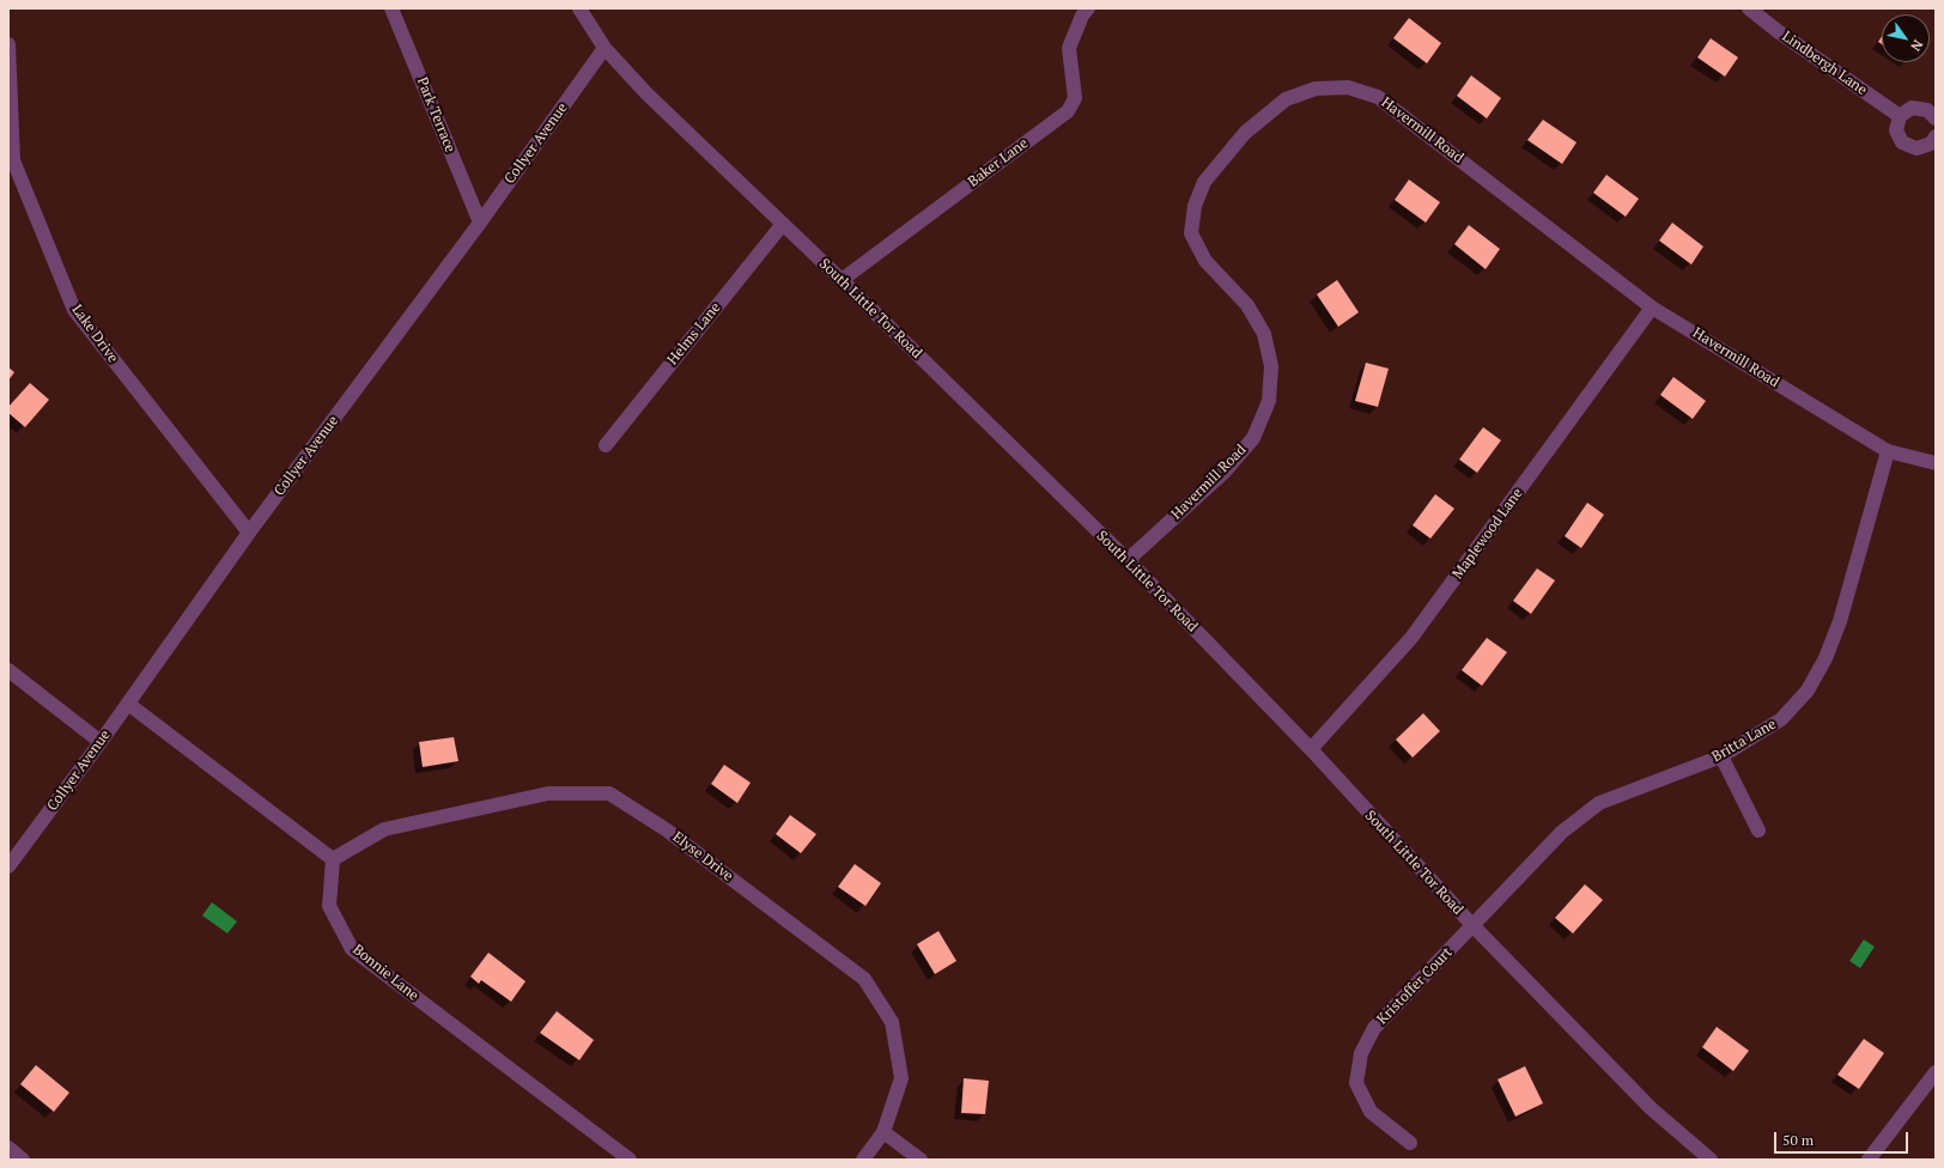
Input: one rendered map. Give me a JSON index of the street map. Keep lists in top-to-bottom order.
{
  "streets": {
    "street": [
      "Lindbergh Lane",
      "Park Terrace",
      "Havermill Road",
      "Collyer Avenue",
      "Baker Lane",
      "South Little Tor Road",
      "Lake Drive",
      "Helms Lane",
      "Maplewood Lane",
      "Britta Lane",
      "Elyse Drive",
      "Bonnie Lane",
      "Kristoffer Court"
    ]
  },
  "crossings": [
    ["Park Terrace", "Collyer Avenue"],
    ["Havermill Road", "South Little Tor Road"],
    ["Havermill Road", "Maplewood Lane"],
    ["Havermill Road", "Britta Lane"],
    ["Collyer Avenue", "South Little Tor Road"],
    ["Collyer Avenue", "Lake Drive"],
    ["Baker Lane", "South Little Tor Road"],
    ["South Little Tor Road", "Helms Lane"],
    ["South Little Tor Road", "Maplewood Lane"],
    ["South Little Tor Road", "Britta Lane"],
    ["South Little Tor Road", "Kristoffer Court"],
    ["Britta Lane", "Kristoffer Court"],
    ["Elyse Drive", "Bonnie Lane"]
  ],
  "scale_bar": "50 m",
  "north": "bottom right"
}
